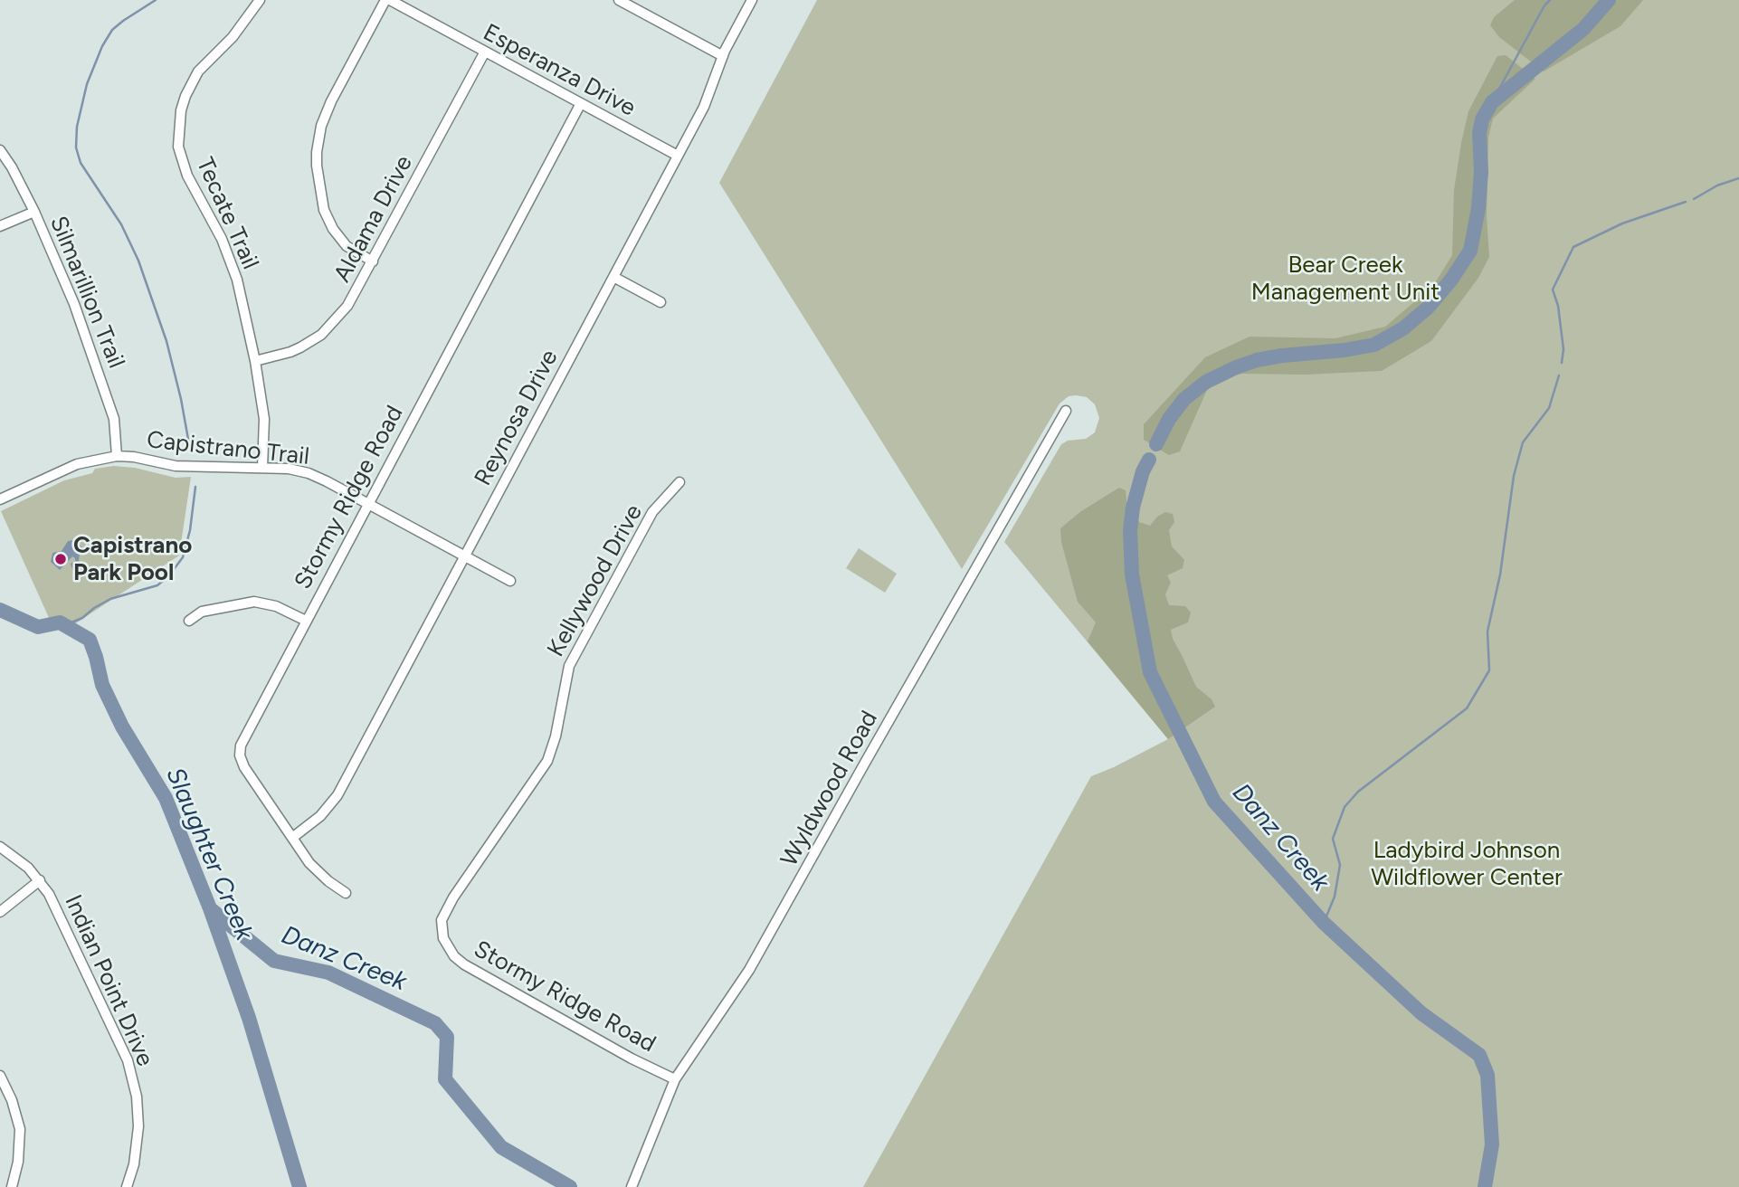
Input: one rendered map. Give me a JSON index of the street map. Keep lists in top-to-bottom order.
{
  "streets": {
    "street": [
      "Esperanza Drive",
      "Tecate Trail",
      "Aldama Drive",
      "Silmarillion Trail",
      "Reynosa Drive",
      "Capistrano Trail",
      "Stormy Ridge Road",
      "Kellywood Drive",
      "Wyldwood Road",
      "Indian Point Drive"
    ]
  },
  "crossings": [
    ["Esperanza Drive", "Aldama Drive"],
    ["Esperanza Drive", "Reynosa Drive"],
    ["Esperanza Drive", "Stormy Ridge Road"],
    ["Tecate Trail", "Aldama Drive"],
    ["Tecate Trail", "Capistrano Trail"],
    ["Silmarillion Trail", "Capistrano Trail"],
    ["Reynosa Drive", "Capistrano Trail"],
    ["Reynosa Drive", "Stormy Ridge Road"],
    ["Capistrano Trail", "Stormy Ridge Road"],
    ["Stormy Ridge Road", "Kellywood Drive"],
    ["Stormy Ridge Road", "Wyldwood Road"]
  ],
  "water": ["Danz Creek", "Slaughter Creek"],
  "parks": ["Bear Creek Management Unit", "Ladybird Johnson Wildflower Center"],
  "places": ["Capistrano Park Pool"]
}
